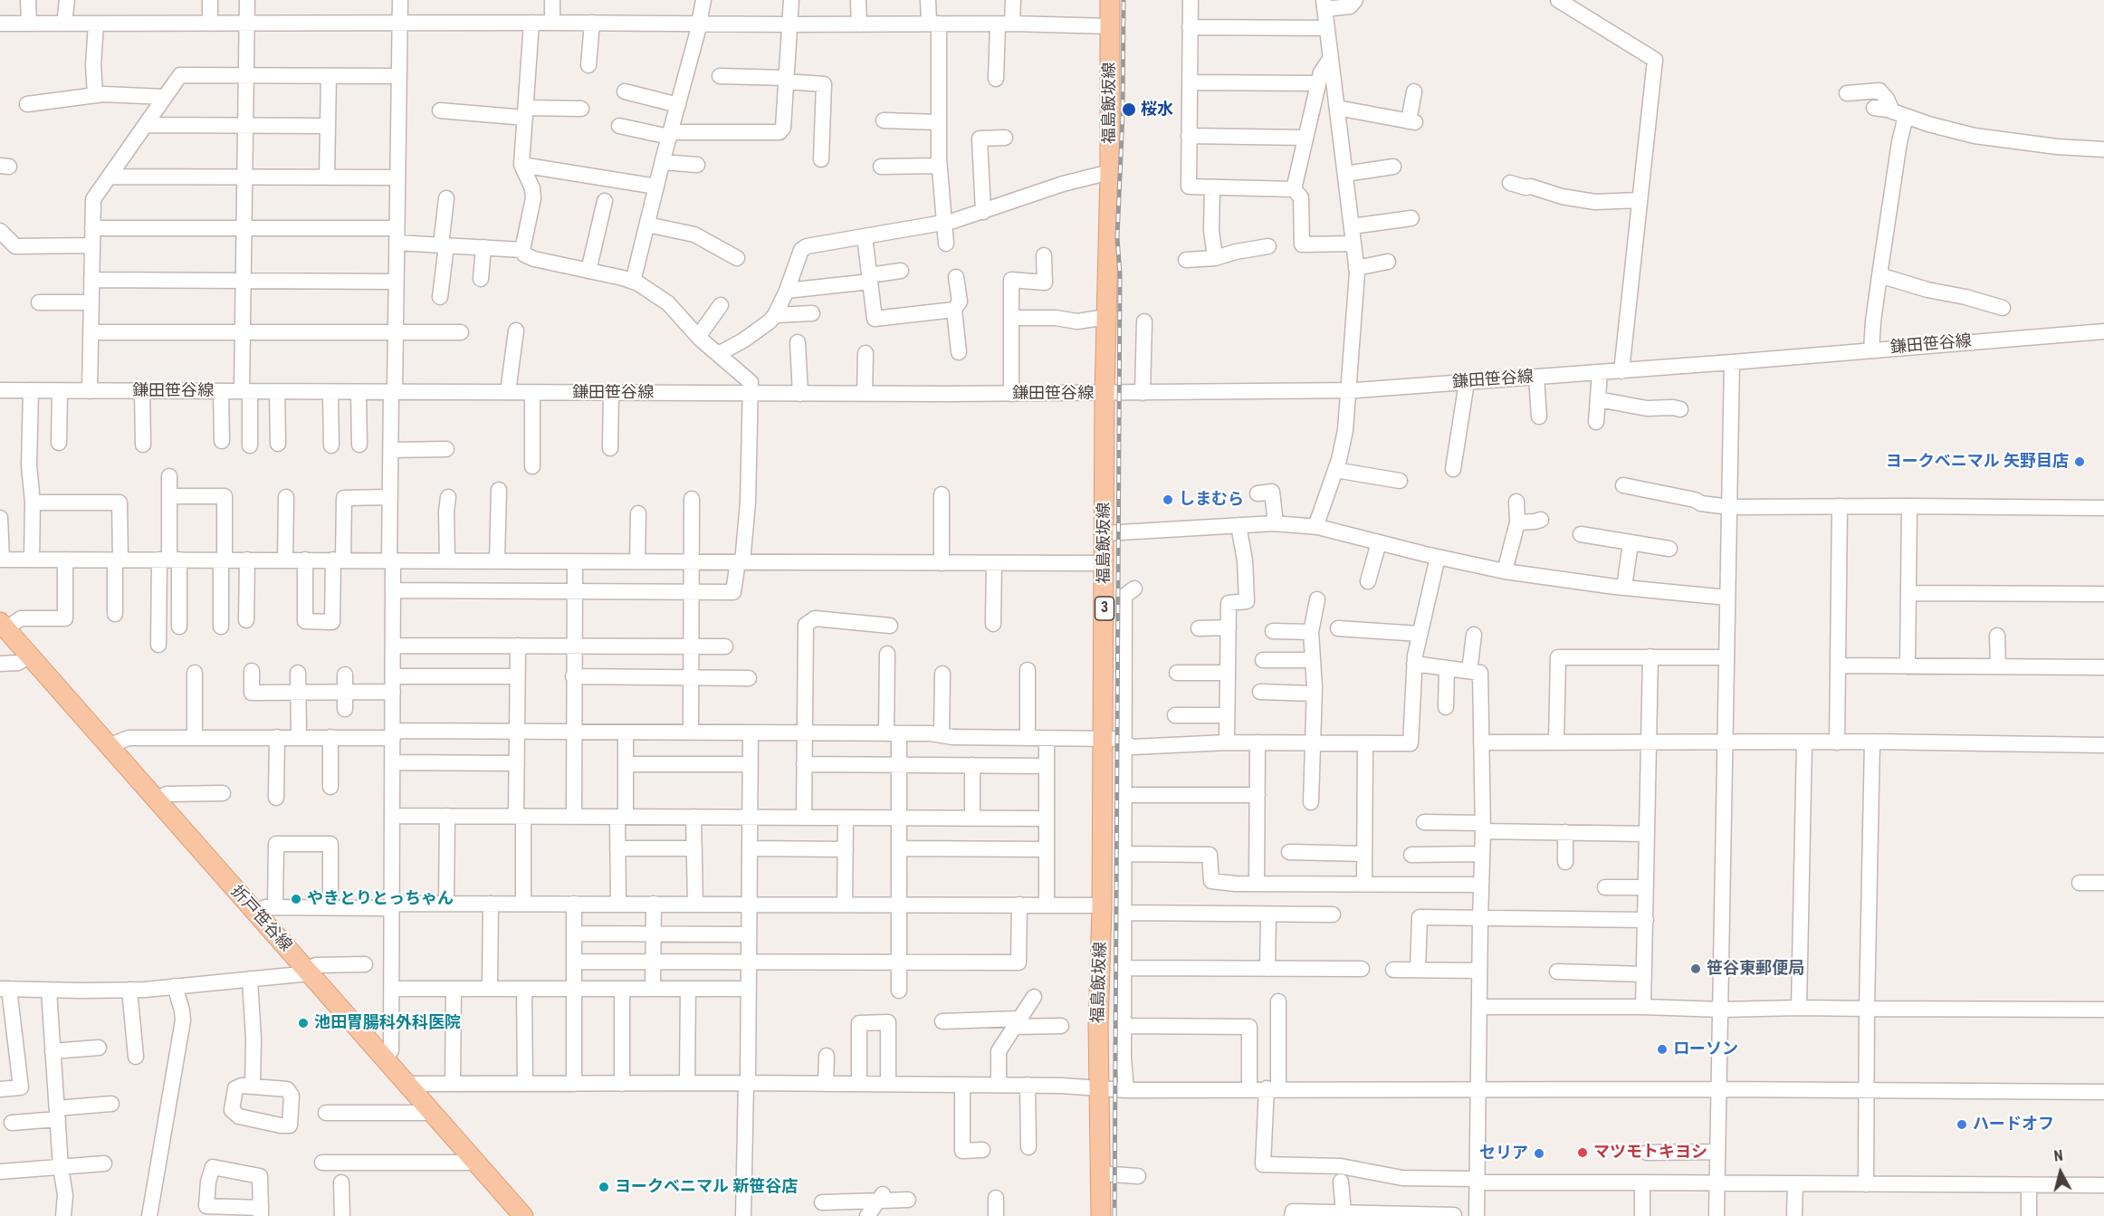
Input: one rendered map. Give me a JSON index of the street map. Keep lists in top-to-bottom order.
{
  "streets": {
    "main road": ["福島飯坂線", "3", "折戸笹谷線"],
    "street": ["鎌田笹谷線"]
  },
  "crossings": [
    ["福島飯坂線", "鎌田笹谷線"]
  ],
  "places": [
    "桜水",
    "ヨークベニマル 矢野目店",
    "しまむら",
    "やきとりとっちゃん",
    "笹谷東郵便局",
    "池田胃腸科外科医院",
    "ローソン",
    "ハードオフ",
    "マツモトキヨシ",
    "セリア",
    "ヨークベニマル 新笹谷店"
  ],
  "north": "top"
}
